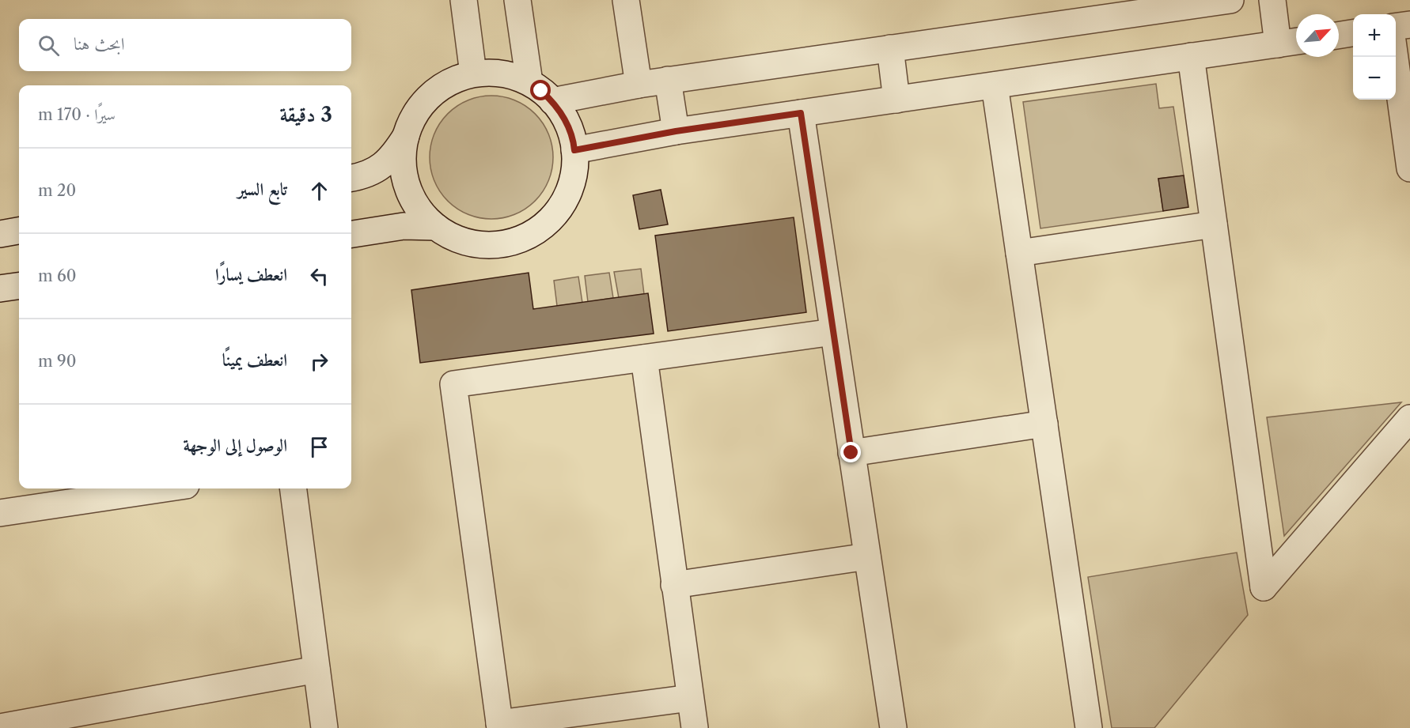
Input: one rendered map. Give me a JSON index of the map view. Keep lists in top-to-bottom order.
{
  "north": "top right",
  "page": {
    "map_buttons": ["+", "−"],
    "search": "ابحث هنا",
    "heading": ["3 دقيقة", "سيرًا · 170 m"],
    "list": [
      ["تابع السير", "20 m"],
      ["انعطف يسارًا", "60 m"],
      ["انعطف يمينًا", "90 m"],
      "الوصول إلى الوجهة"
    ]
  }
}
